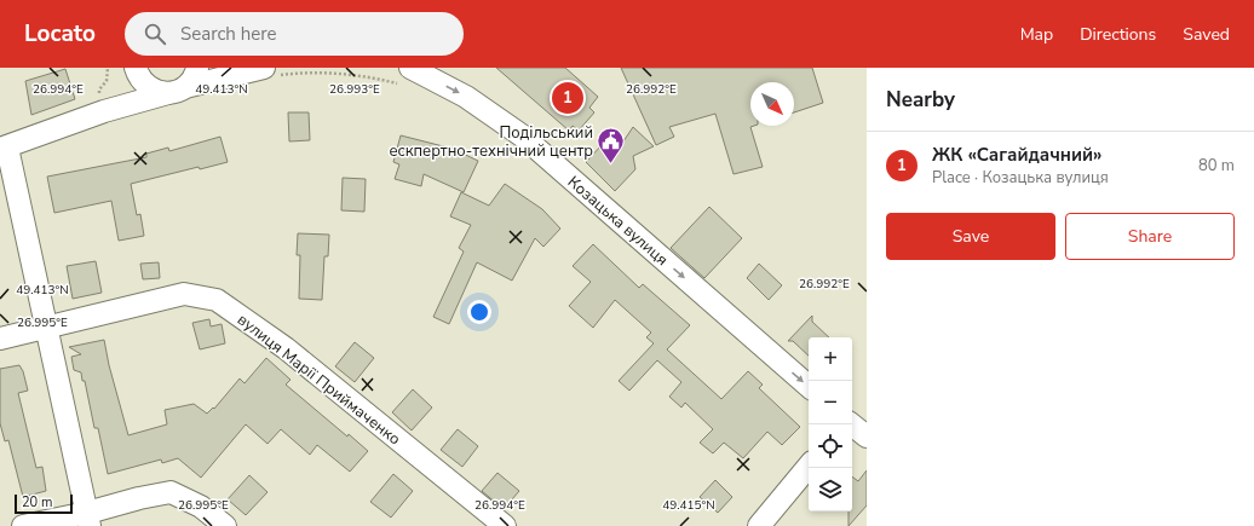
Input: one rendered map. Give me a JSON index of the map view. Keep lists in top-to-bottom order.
{
  "streets": {
    "street": ["Козацька вулиця", "вулиця Марії Приймаченко"]
  },
  "one_way": ["Козацька вулиця"],
  "places": {
    "public building": ["Подільський ескпертно-технічний центр"]
  },
  "scale_bar": "20 m",
  "north": "bottom right",
  "page": {
    "header": "Locato",
    "search": "Search here",
    "nav": ["Map", "Directions", "Saved"],
    "heading": "Nearby",
    "pins": "1",
    "list": [
      {
        "mark": "1",
        "name": "ЖК «Сагайдачний»",
        "note": "Place · Козацька вулиця",
        "value": "80 m"
      }
    ],
    "buttons": ["Save", "Share"],
    "map_buttons": ["+", "−"],
    "scale": "20 m"
  },
  "coordinates": [
    "26.994°E",
    "49.413°N",
    "26.993°E",
    "26.992°E",
    "26.995°E",
    "49.415°N"
  ]
}
